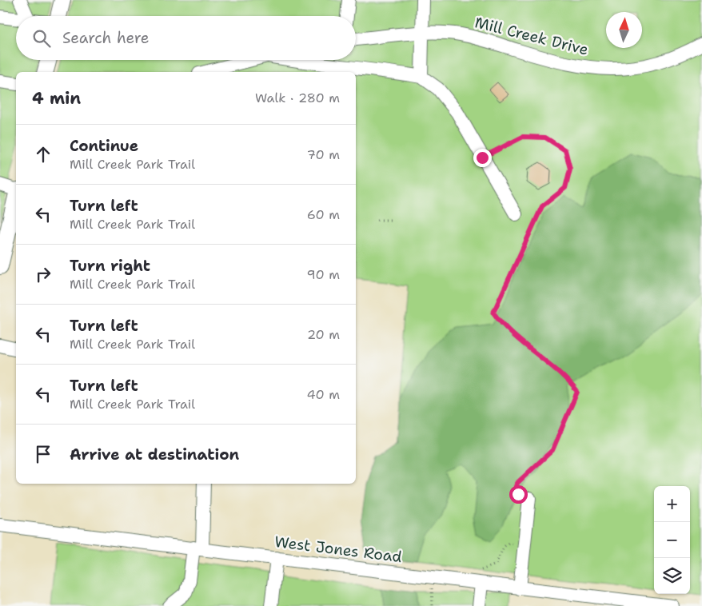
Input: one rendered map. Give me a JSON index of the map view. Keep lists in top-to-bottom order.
{
  "streets": {
    "street": ["Mill Creek Drive", "West Jones Road"]
  },
  "north": "top",
  "page": {
    "search": "Search here",
    "heading": ["4 min", "Walk · 280 m"],
    "list": [
      ["Continue", "Mill Creek Park Trail", "70 m"],
      ["Turn left", "Mill Creek Park Trail", "60 m"],
      ["Turn right", "Mill Creek Park Trail", "90 m"],
      ["Turn left", "Mill Creek Park Trail", "20 m"],
      ["Turn left", "Mill Creek Park Trail", "40 m"],
      "Arrive at destination"
    ],
    "map_buttons": ["+", "−"]
  }
}
